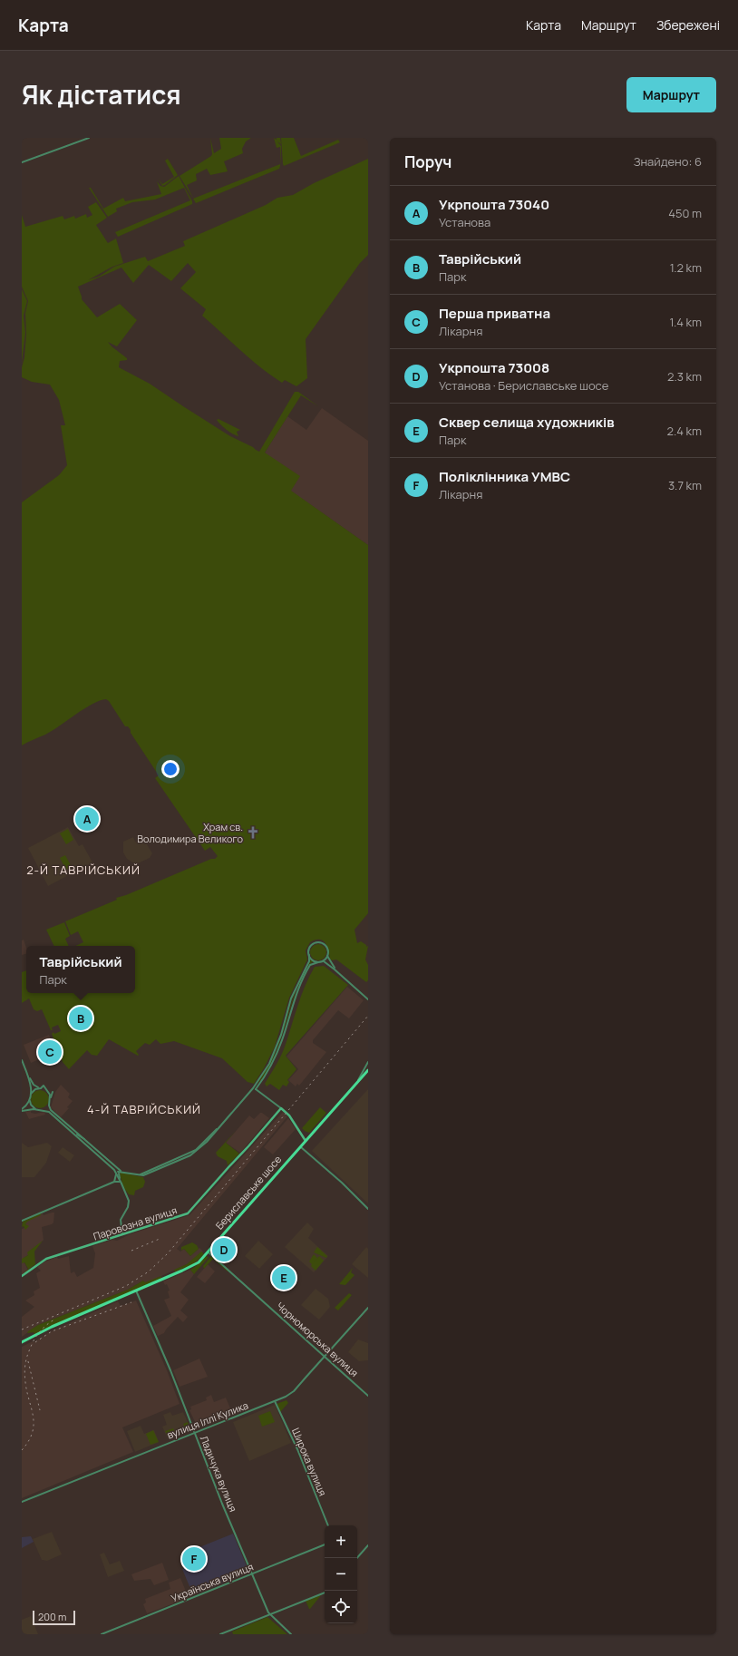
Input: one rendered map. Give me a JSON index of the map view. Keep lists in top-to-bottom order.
{
  "streets": {
    "main road": ["Бериславське шосе", "Паровозна вулиця"],
    "street": [
      "Чорноморська вулиця",
      "вулиця Іллі Кулика",
      "Широка вулиця",
      "Ладичука вулиця",
      "Українська вулиця"
    ]
  },
  "crossings": [
    ["Бериславське шосе", "Чорноморська вулиця"],
    ["Бериславське шосе", "Ладичука вулиця"],
    ["Чорноморська вулиця", "вулиця Іллі Кулика"],
    ["вулиця Іллі Кулика", "Широка вулиця"],
    ["вулиця Іллі Кулика", "Ладичука вулиця"],
    ["Ладичука вулиця", "Українська вулиця"]
  ],
  "districts": ["2-Й ТАВРІЙСЬКИЙ", "4-Й ТАВРІЙСЬКИЙ"],
  "places": {
    "church": ["Храм св. Володимира Великого"]
  },
  "scale_bar": "200 m",
  "page": {
    "header": "Карта",
    "nav": ["Карта", "Маршрут", "Збережені"],
    "title": "Як дістатися",
    "buttons": "Маршрут",
    "heading": ["Поруч", "Знайдено: 6"],
    "list": [
      {
        "mark": "A",
        "name": "Укрпошта 73040",
        "note": "Установа",
        "value": "450 m"
      },
      {
        "mark": "B",
        "name": "Таврійський",
        "note": "Парк",
        "value": "1.2 km"
      },
      {
        "mark": "C",
        "name": "Перша приватна",
        "note": "Лікарня",
        "value": "1.4 km"
      },
      {
        "mark": "D",
        "name": "Укрпошта 73008",
        "note": "Установа · Бериславське шосе",
        "value": "2.3 km"
      },
      {
        "mark": "E",
        "name": "Сквер селища художників",
        "note": "Парк",
        "value": "2.4 km"
      },
      {
        "mark": "F",
        "name": "Поліклінника УМВС",
        "note": "Лікарня",
        "value": "3.7 km"
      }
    ],
    "pins": [
      "A",
      "B",
      "C",
      "D",
      "E",
      "F"
    ],
    "popup": ["Таврійський", "Парк"],
    "map_buttons": ["+", "−"],
    "scale": "200 m"
  }
}
